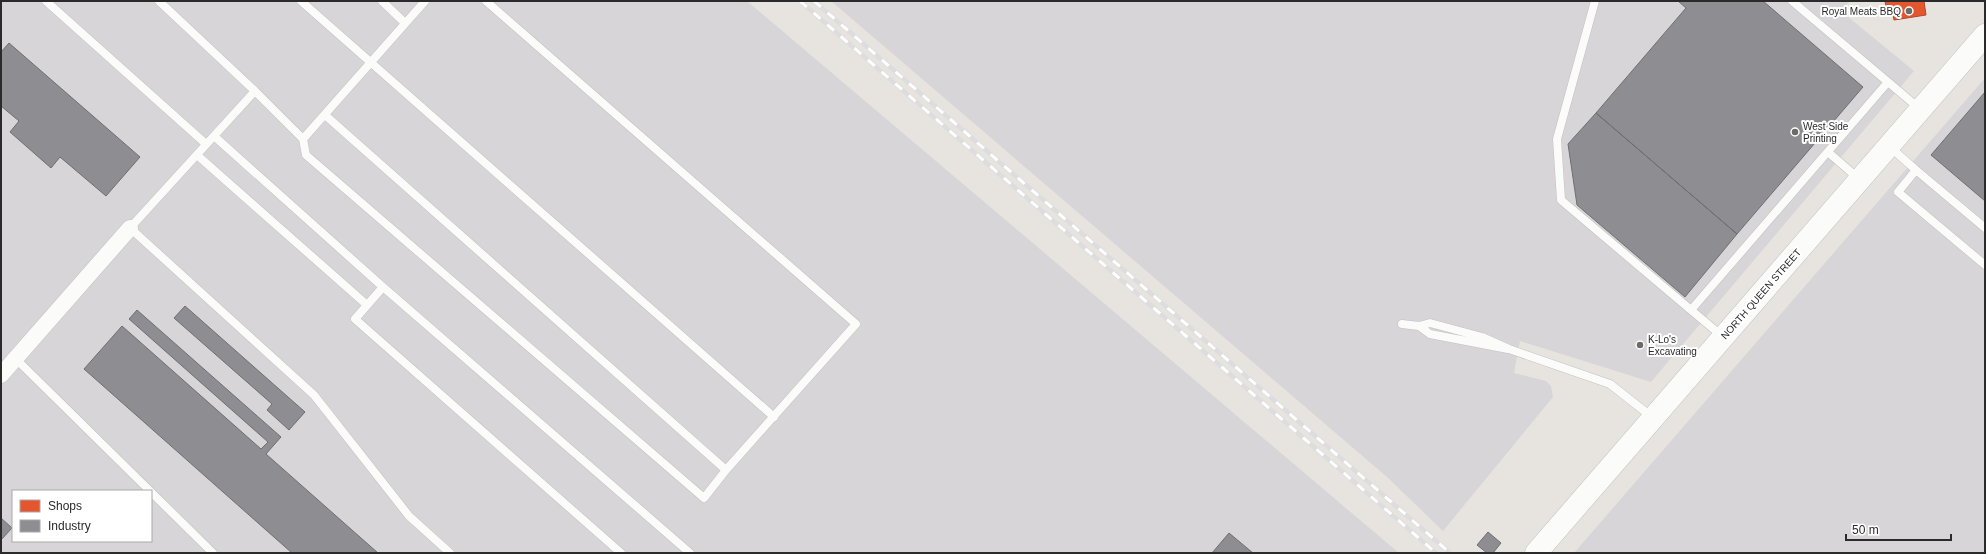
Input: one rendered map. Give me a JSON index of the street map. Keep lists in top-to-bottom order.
{
  "streets": {
    "main road": ["NORTH QUEEN STREET"]
  },
  "places": ["Royal Meats BBQ", "West Side Printing", "K-Lo's Excavating"],
  "legend": ["Shops", "Industry"],
  "scale_bar": "50 m"
}
